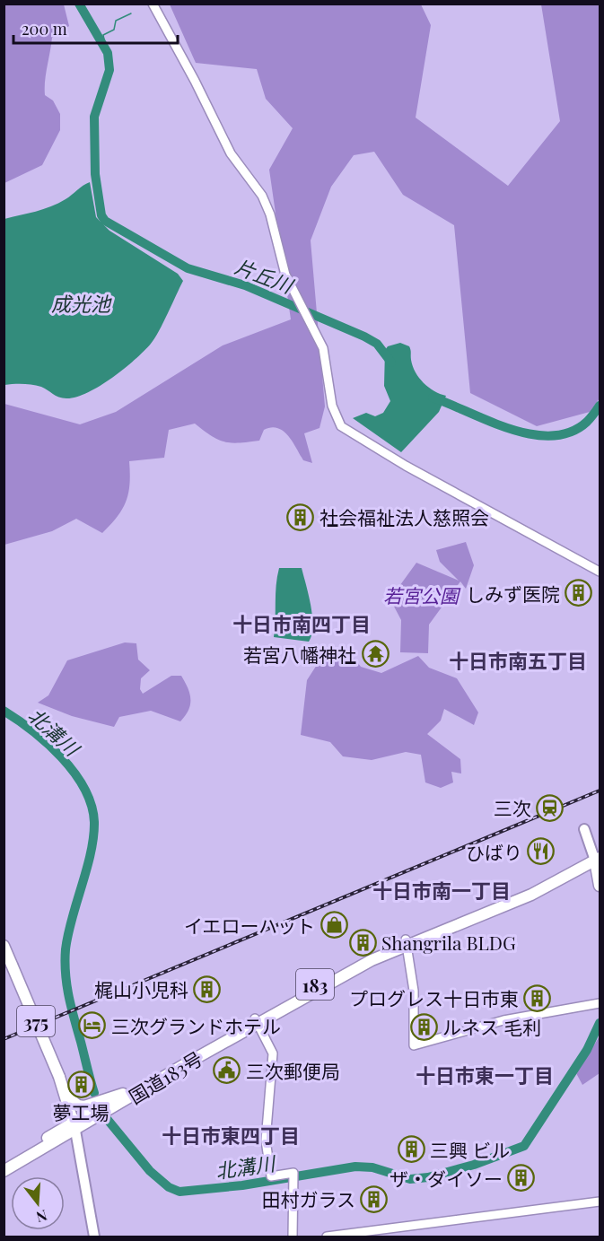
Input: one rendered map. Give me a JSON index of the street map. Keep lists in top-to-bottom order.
{
  "streets": {
    "highway": ["183", "375", "国道183号"]
  },
  "crossings": [
    ["375", "国道183号"]
  ],
  "districts": [
    "十日市南四丁目",
    "十日市南五丁目",
    "十日市南一丁目",
    "十日市東一丁目",
    "十日市東四丁目"
  ],
  "water": ["片丘川", "成光池", "北溝川"],
  "parks": ["若宮公園"],
  "places": {
    "building": [
      "社会福祉法人慈照会",
      "しみず医院",
      "Shangrila BLDG",
      "梶山小児科",
      "プログレス十日市東",
      "ルネス 毛利",
      "夢工場",
      "三興 ビル",
      "ザ・ダイソー",
      "田村ガラス"
    ],
    "temple": ["若宮八幡神社"],
    "station": ["三次"],
    "restaurant": ["ひばり"],
    "shop": ["イエローハット"],
    "hotel": ["三次グランドホテル"],
    "public building": ["三次郵便局"]
  },
  "scale_bar": "200 m",
  "north": "bottom"
}
